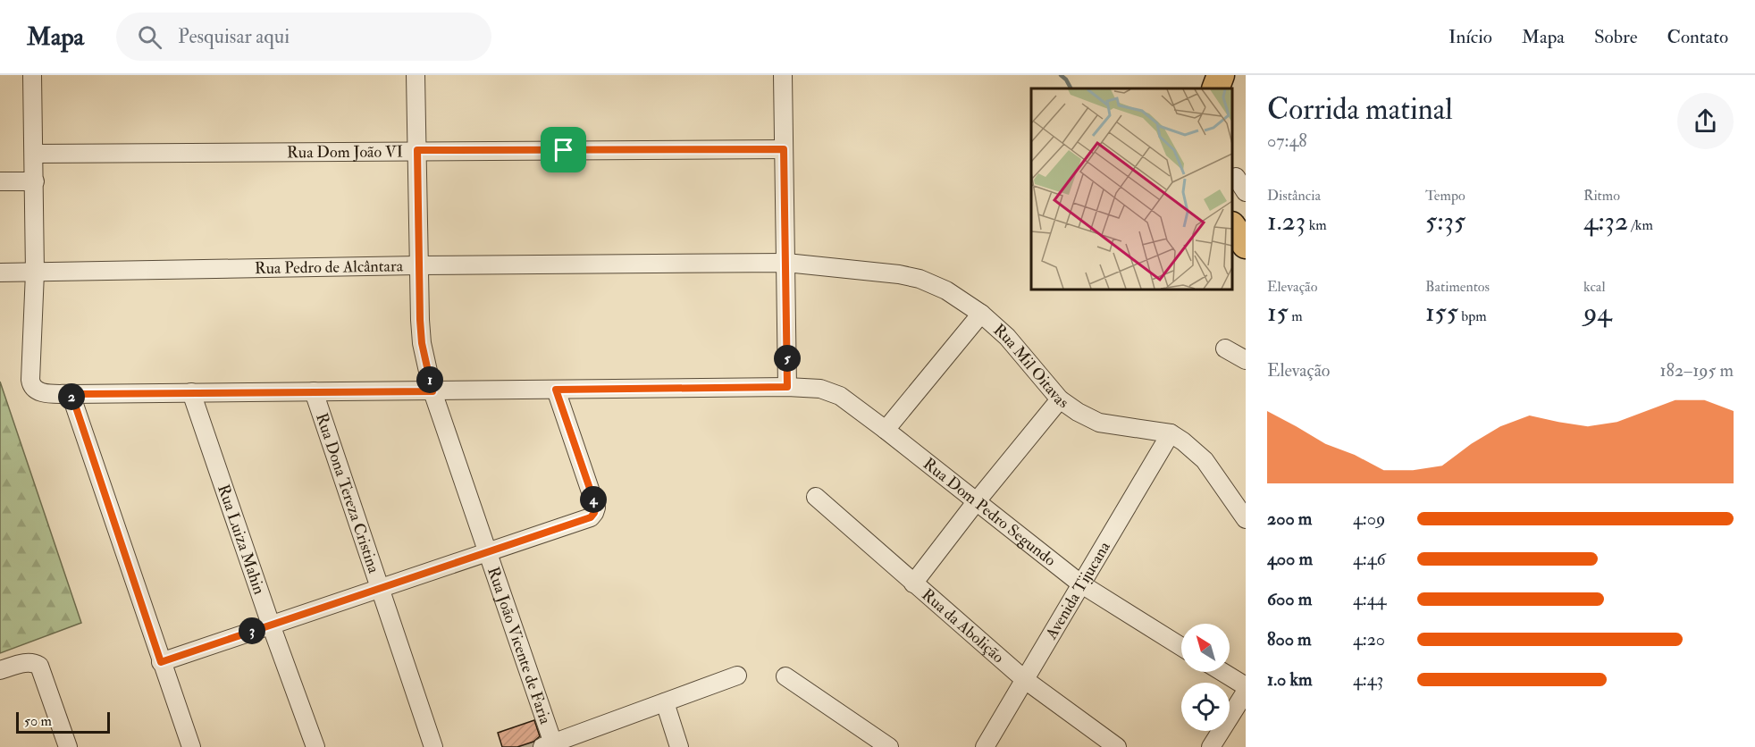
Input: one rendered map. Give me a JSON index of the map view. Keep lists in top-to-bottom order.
{
  "streets": {
    "street": [
      "Rua Dom João VI",
      "Rua Pedro de Alcântara",
      "Rua Mil Oitavas",
      "Rua Dona Tereza Cristina",
      "Rua Dom Pedro Segundo",
      "Rua Luiza Mahin",
      "Avenida Tijucana",
      "Rua da Abolição",
      "Rua João Vicente de Faria"
    ]
  },
  "crossings": [
    ["Rua Dom João VI", "Rua João Vicente de Faria"],
    ["Rua Pedro de Alcântara", "Rua Mil Oitavas"],
    ["Rua Pedro de Alcântara", "Rua Dom Pedro Segundo"],
    ["Rua Pedro de Alcântara", "Rua João Vicente de Faria"],
    ["Rua Mil Oitavas", "Avenida Tijucana"],
    ["Rua Dona Tereza Cristina", "Rua Dom Pedro Segundo"],
    ["Rua Dom Pedro Segundo", "Rua Luiza Mahin"],
    ["Rua Dom Pedro Segundo", "Avenida Tijucana"],
    ["Rua Dom Pedro Segundo", "Rua João Vicente de Faria"],
    ["Avenida Tijucana", "Rua da Abolição"]
  ],
  "scale_bar": "50 m",
  "north": "top left",
  "page": {
    "header": "Mapa",
    "search": "Pesquisar aqui",
    "nav": [
      "Início",
      "Mapa",
      "Sobre",
      "Contato"
    ],
    "heading": ["Corrida matinal", "07:48"],
    "stats": [
      ["Distância", "1.23 km"],
      ["Tempo", "5:35"],
      ["Ritmo", "4:32 /km"],
      ["Elevação", "15 m"],
      ["Batimentos", "155 bpm"],
      ["kcal", "94"]
    ],
    "pins": [
      "5",
      "1",
      "2",
      "4",
      "3"
    ],
    "chart": ["Elevação", "182–195 m"],
    "list": [
      {
        "name": "200 m",
        "note": "4:09"
      },
      {
        "name": "400 m",
        "note": "4:46"
      },
      {
        "name": "600 m",
        "note": "4:44"
      },
      {
        "name": "800 m",
        "note": "4:20"
      },
      {
        "name": "1.0 km",
        "note": "4:43"
      }
    ],
    "scale": "50 m"
  }
}
